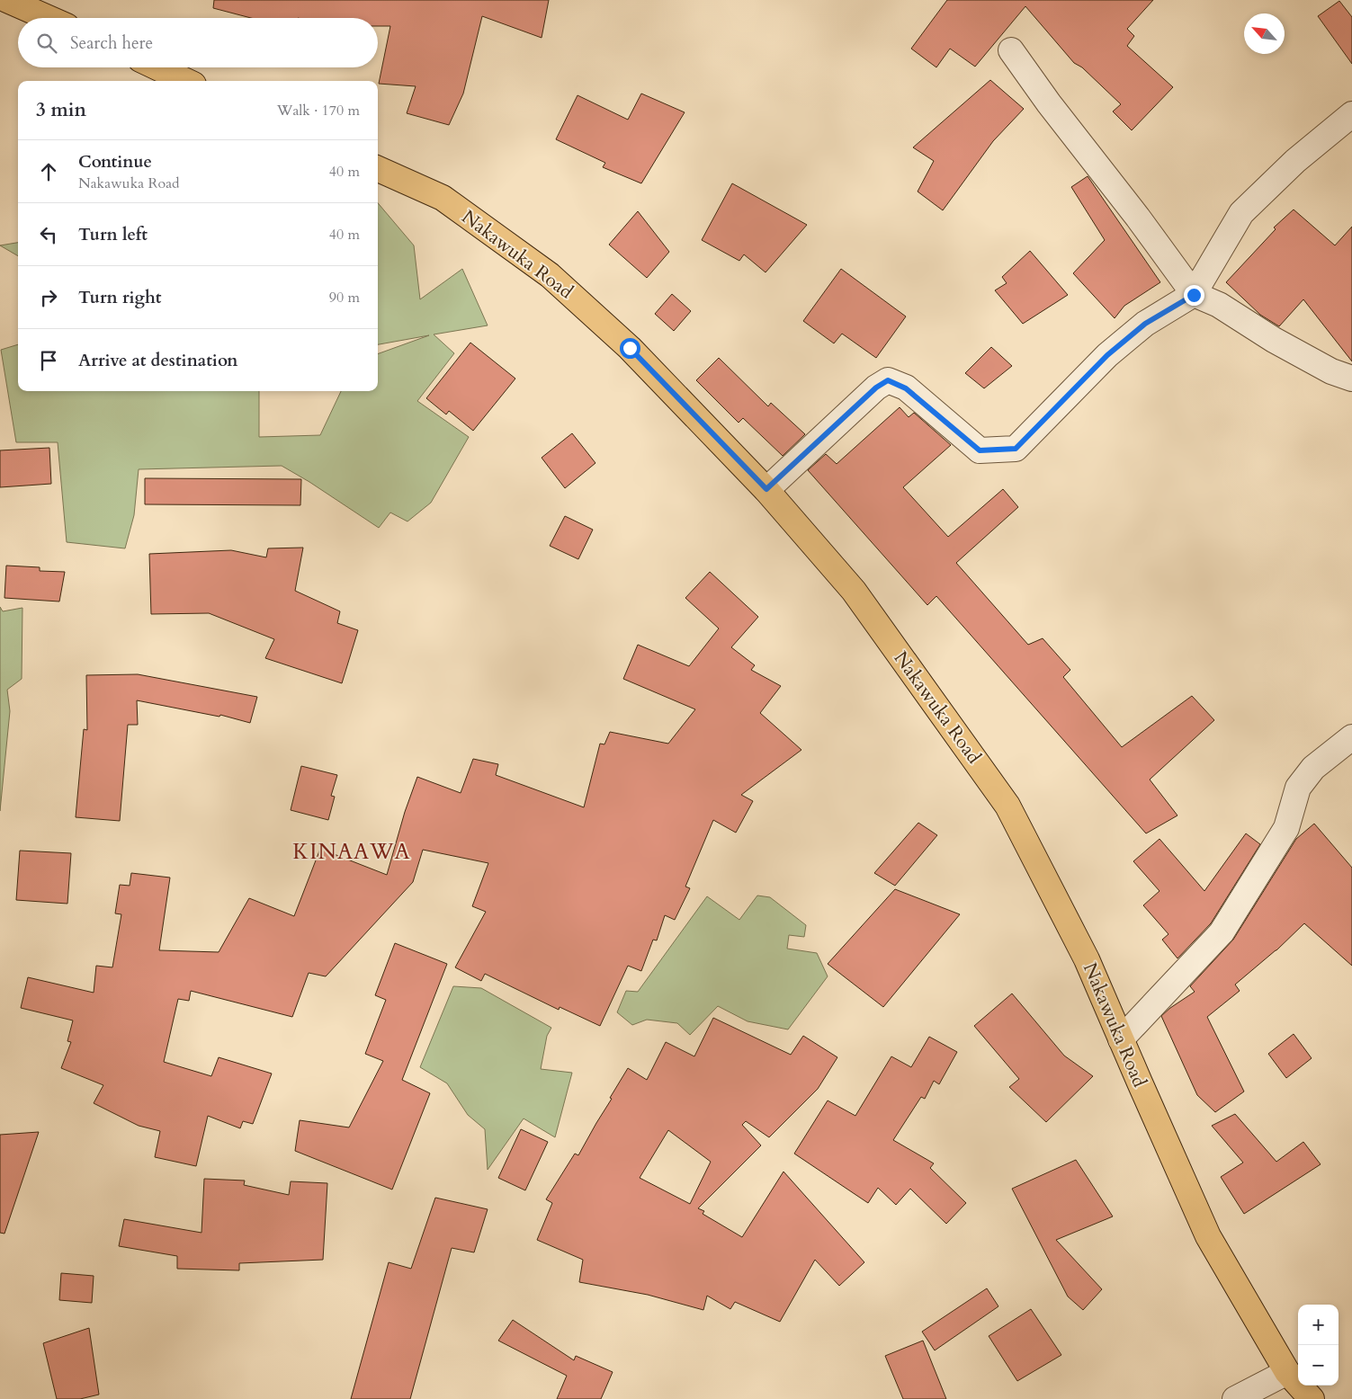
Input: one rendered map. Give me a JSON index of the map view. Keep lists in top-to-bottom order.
{
  "streets": {
    "main road": ["Nakawuka Road"]
  },
  "districts": ["KINAAWA"],
  "north": "top left",
  "page": {
    "search": "Search here",
    "heading": ["3 min", "Walk · 170 m"],
    "list": [
      ["Continue", "Nakawuka Road", "40 m"],
      ["Turn left", "40 m"],
      ["Turn right", "90 m"],
      "Arrive at destination"
    ],
    "map_buttons": ["+", "−"]
  }
}
